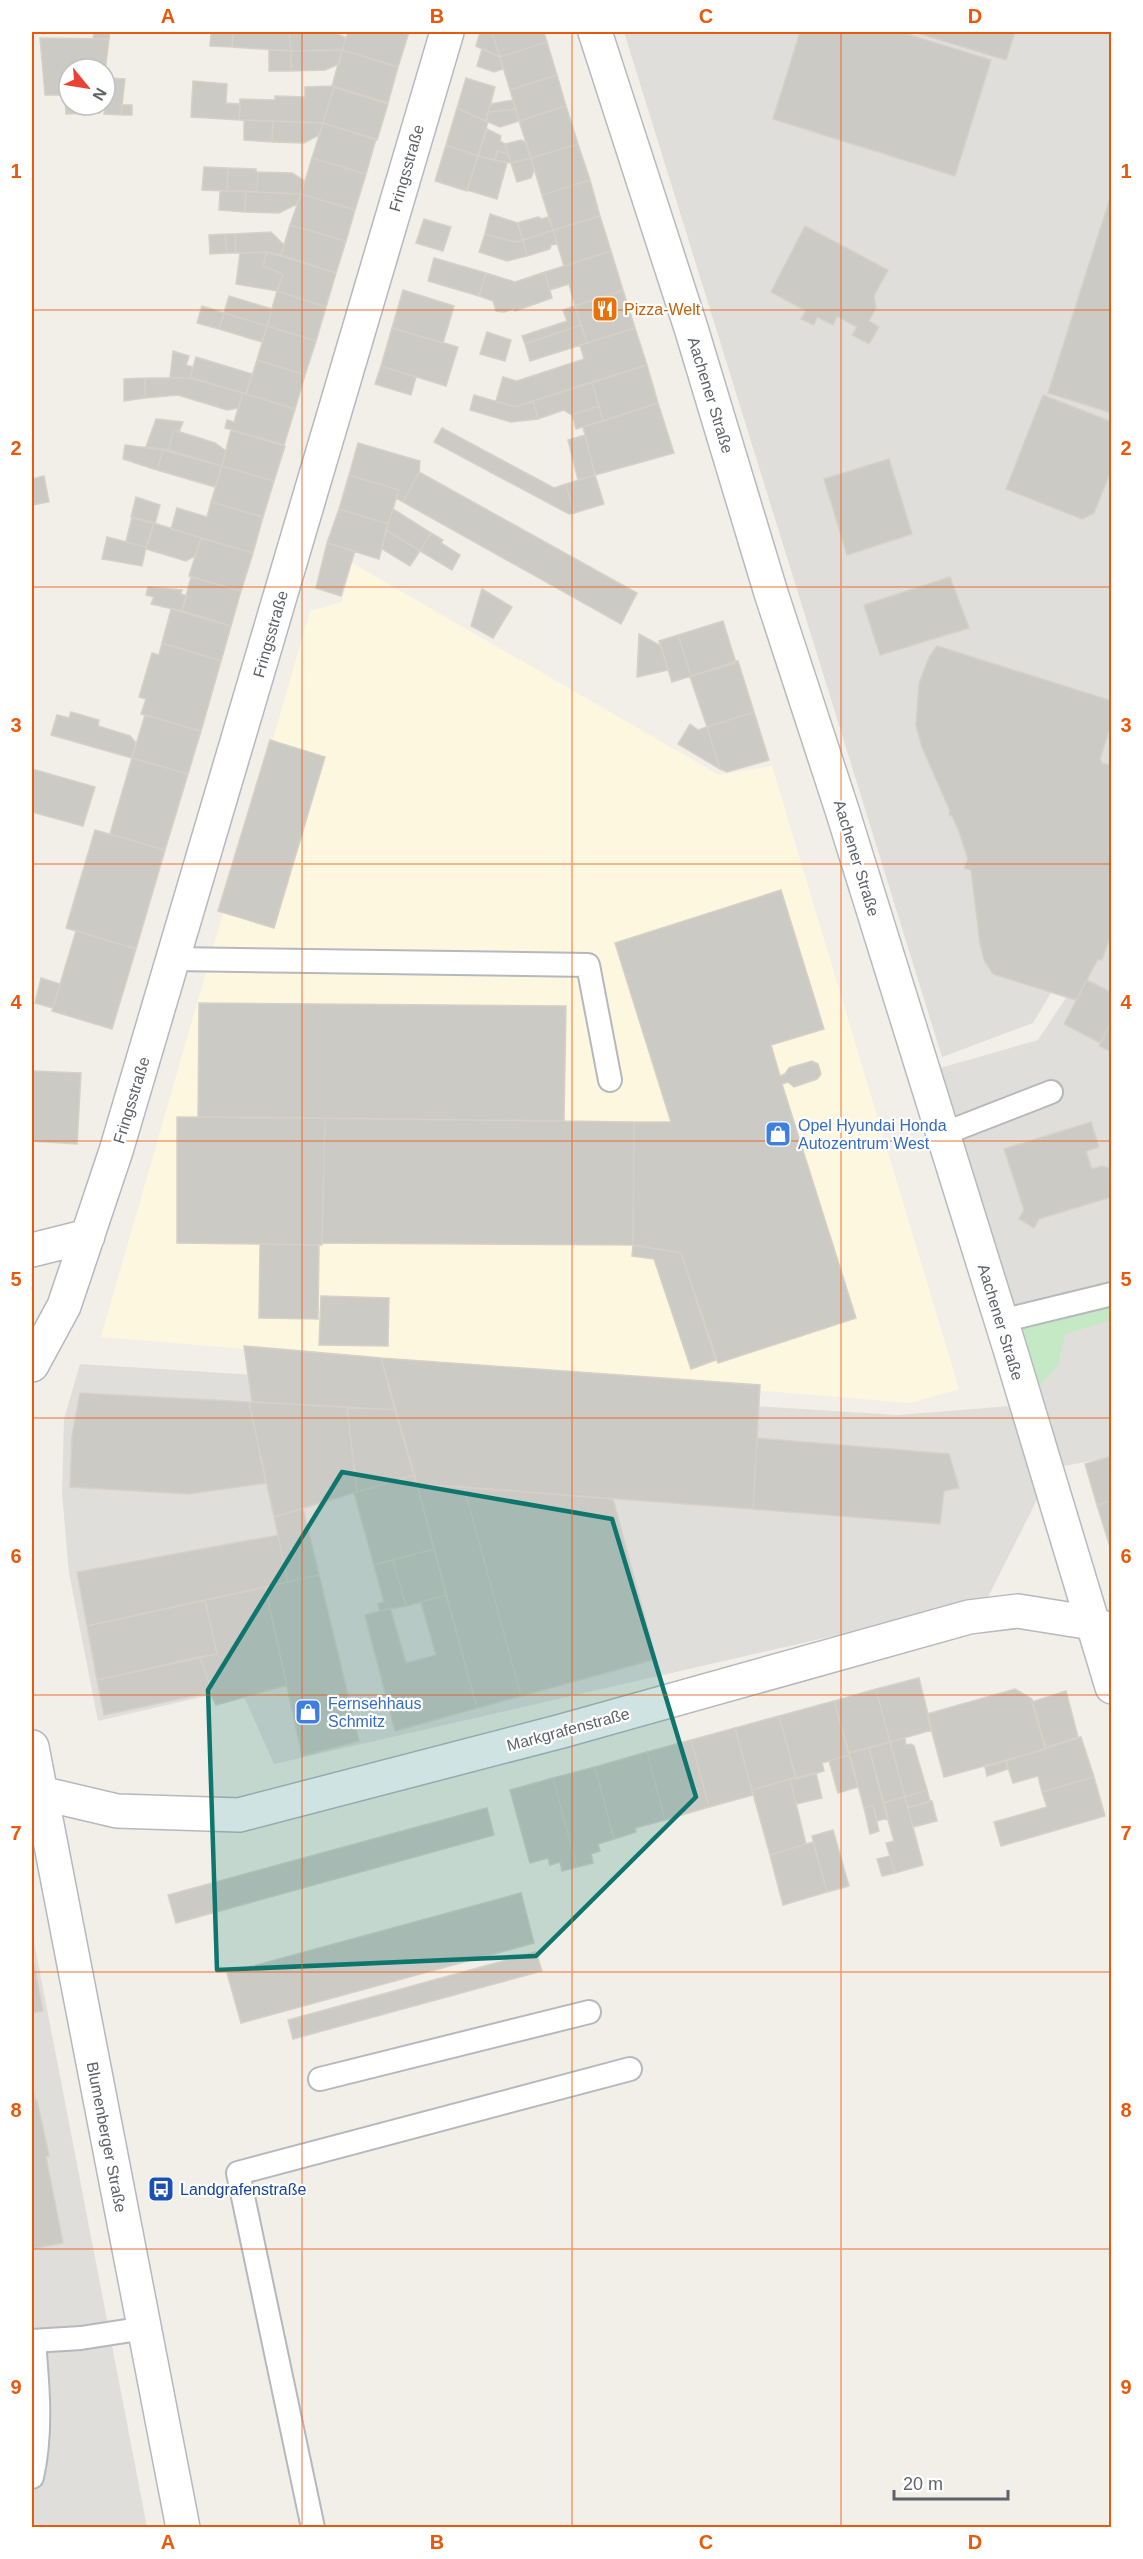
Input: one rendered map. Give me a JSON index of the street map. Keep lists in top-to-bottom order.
{
  "streets": {
    "street": [
      "Fringsstraße",
      "Aachener Straße",
      "Markgrafenstraße",
      "Blumenberger Straße"
    ]
  },
  "crossings": [
    ["Aachener Straße", "Markgrafenstraße"],
    ["Markgrafenstraße", "Blumenberger Straße"]
  ],
  "places": {
    "restaurant": ["Pizza-Welt"],
    "shop": ["Opel Hyundai Honda Autozentrum West", "Fernsehhaus Schmitz"],
    "bus stop": ["Landgrafenstraße"]
  },
  "scale_bar": "20 m",
  "north": "bottom right",
  "grid": {
    "columns": [
      "A",
      "B",
      "C",
      "D"
    ],
    "rows": [
      "1",
      "2",
      "3",
      "4",
      "5",
      "6",
      "7",
      "8",
      "9"
    ]
  }
}
